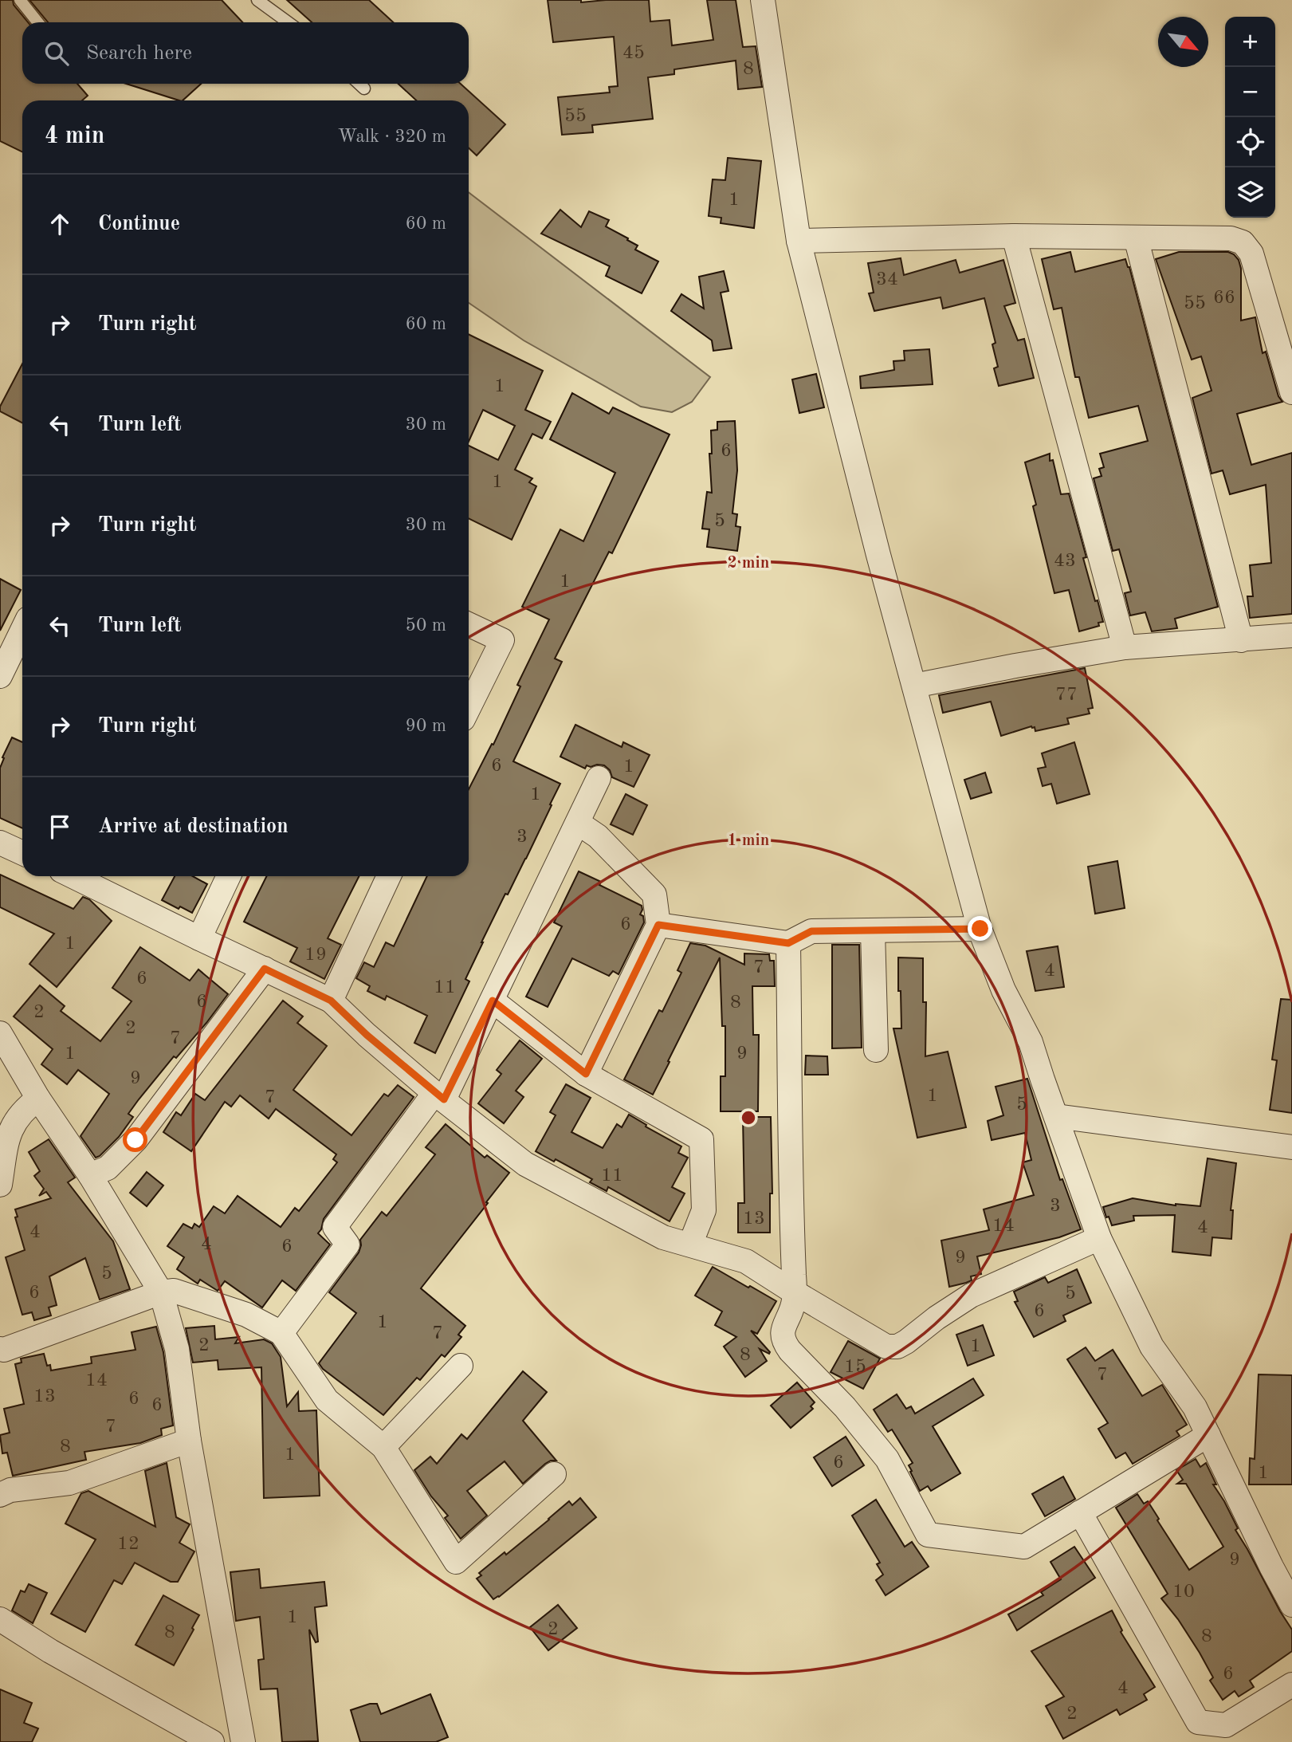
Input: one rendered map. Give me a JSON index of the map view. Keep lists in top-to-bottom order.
{
  "house_numbers": [
    "45",
    "8",
    "55",
    "1",
    "34",
    "66",
    "55",
    "1",
    "6",
    "1",
    "5",
    "43",
    "1",
    "77",
    "6",
    "1",
    "1",
    "3",
    "6",
    "1",
    "19",
    "7",
    "4",
    "6",
    "11",
    "6",
    "8",
    "2",
    "2",
    "7",
    "1",
    "9",
    "9",
    "1",
    "7",
    "5",
    "11",
    "3",
    "13",
    "14",
    "4",
    "4",
    "4",
    "6",
    "9",
    "5",
    "6",
    "5",
    "6",
    "1",
    "7",
    "2",
    "1",
    "8",
    "15",
    "7",
    "14",
    "13",
    "6",
    "6",
    "7",
    "8",
    "1",
    "6",
    "1",
    "12",
    "9",
    "10",
    "1",
    "2",
    "8",
    "8",
    "6",
    "4",
    "2"
  ],
  "north": "bottom right",
  "page": {
    "map_buttons": ["+", "−"],
    "search": "Search here",
    "heading": ["4 min", "Walk · 320 m"],
    "list": [
      ["Continue", "60 m"],
      ["Turn right", "60 m"],
      ["Turn left", "30 m"],
      ["Turn right", "30 m"],
      ["Turn left", "50 m"],
      ["Turn right", "90 m"],
      "Arrive at destination"
    ]
  },
  "rings": ["2 min", "1 min"]
}
